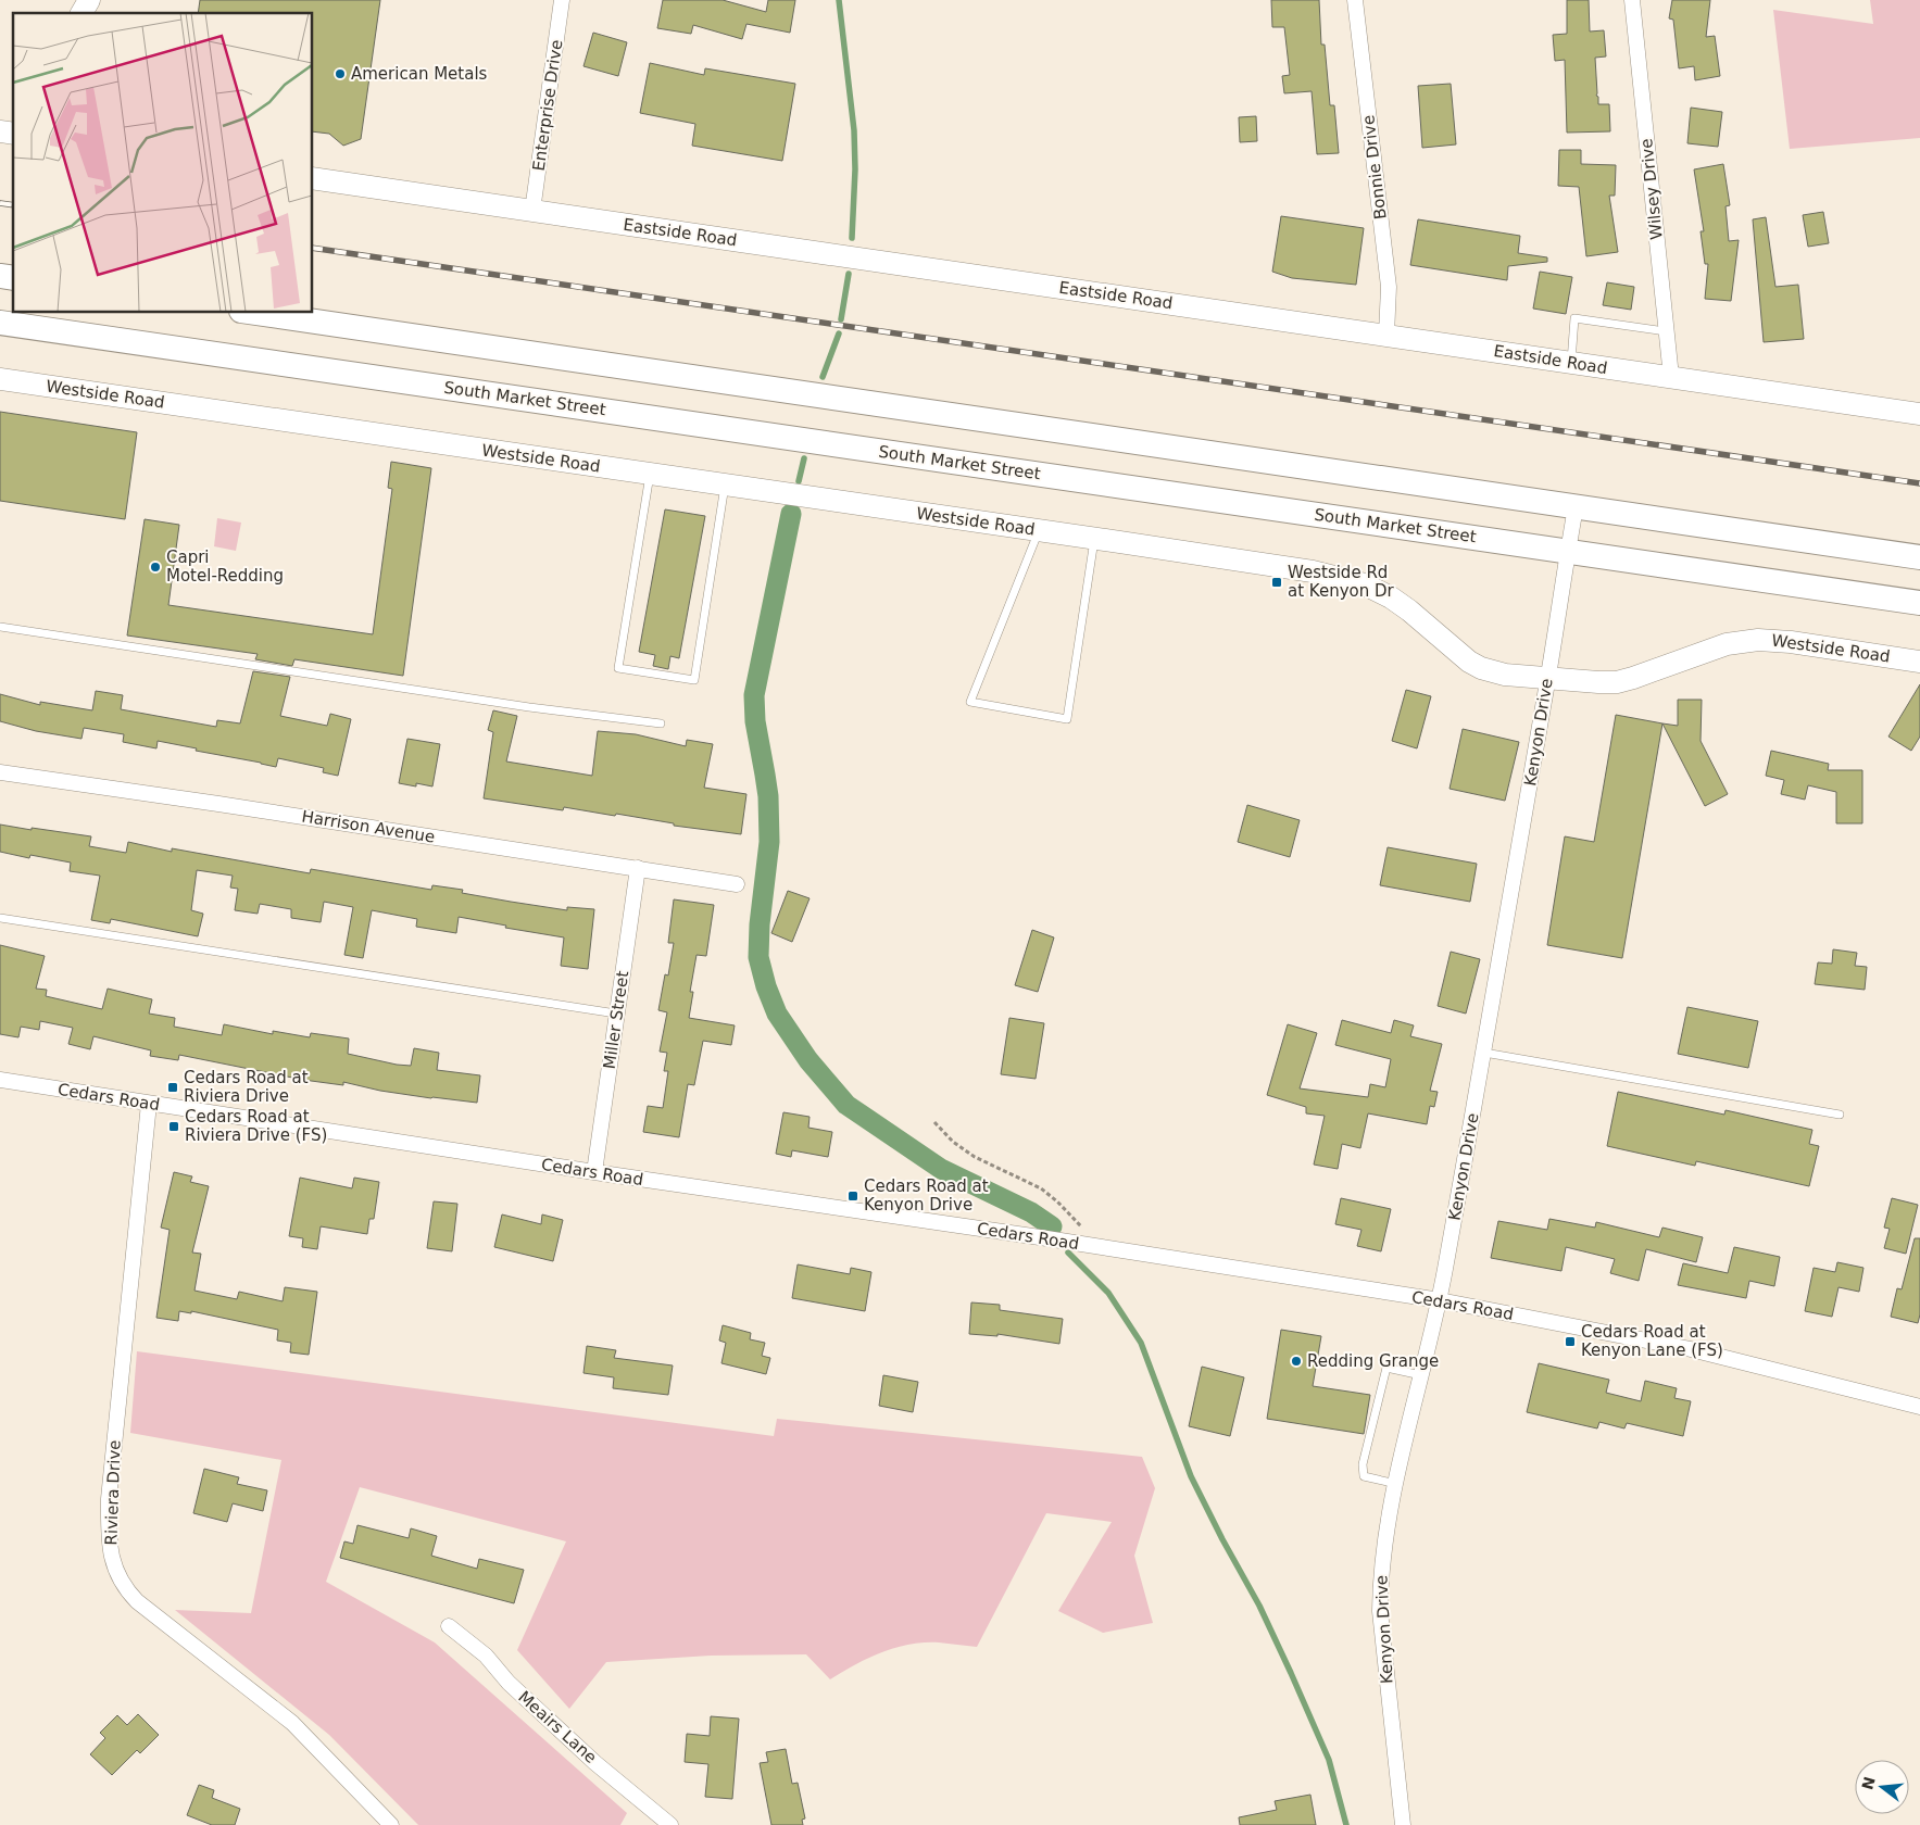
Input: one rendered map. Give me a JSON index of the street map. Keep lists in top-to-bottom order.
{
  "streets": {
    "main road": ["South Market Street"],
    "street": [
      "Enterprise Drive",
      "Bonnie Drive",
      "Wilsey Drive",
      "Eastside Road",
      "Westside Road",
      "Kenyon Drive",
      "Harrison Avenue",
      "Miller Street",
      "Cedars Road",
      "Riviera Drive",
      "Meairs Lane"
    ]
  },
  "crossings": [
    ["Enterprise Drive", "Eastside Road"],
    ["Bonnie Drive", "Eastside Road"],
    ["Wilsey Drive", "Eastside Road"],
    ["Westside Road", "Kenyon Drive"],
    ["South Market Street", "Kenyon Drive"],
    ["Kenyon Drive", "Cedars Road"],
    ["Harrison Avenue", "Miller Street"],
    ["Miller Street", "Cedars Road"],
    ["Cedars Road", "Riviera Drive"]
  ],
  "places": {
    "other": ["American Metals", "Capri Motel-Redding", "Redding Grange"],
    "transit": [
      "Westside Rd at Kenyon Dr",
      "Cedars Road at Riviera Drive",
      "Cedars Road at Riviera Drive (FS)",
      "Cedars Road at Kenyon Drive",
      "Cedars Road at Kenyon Lane (FS)"
    ]
  },
  "north": "left"
}
